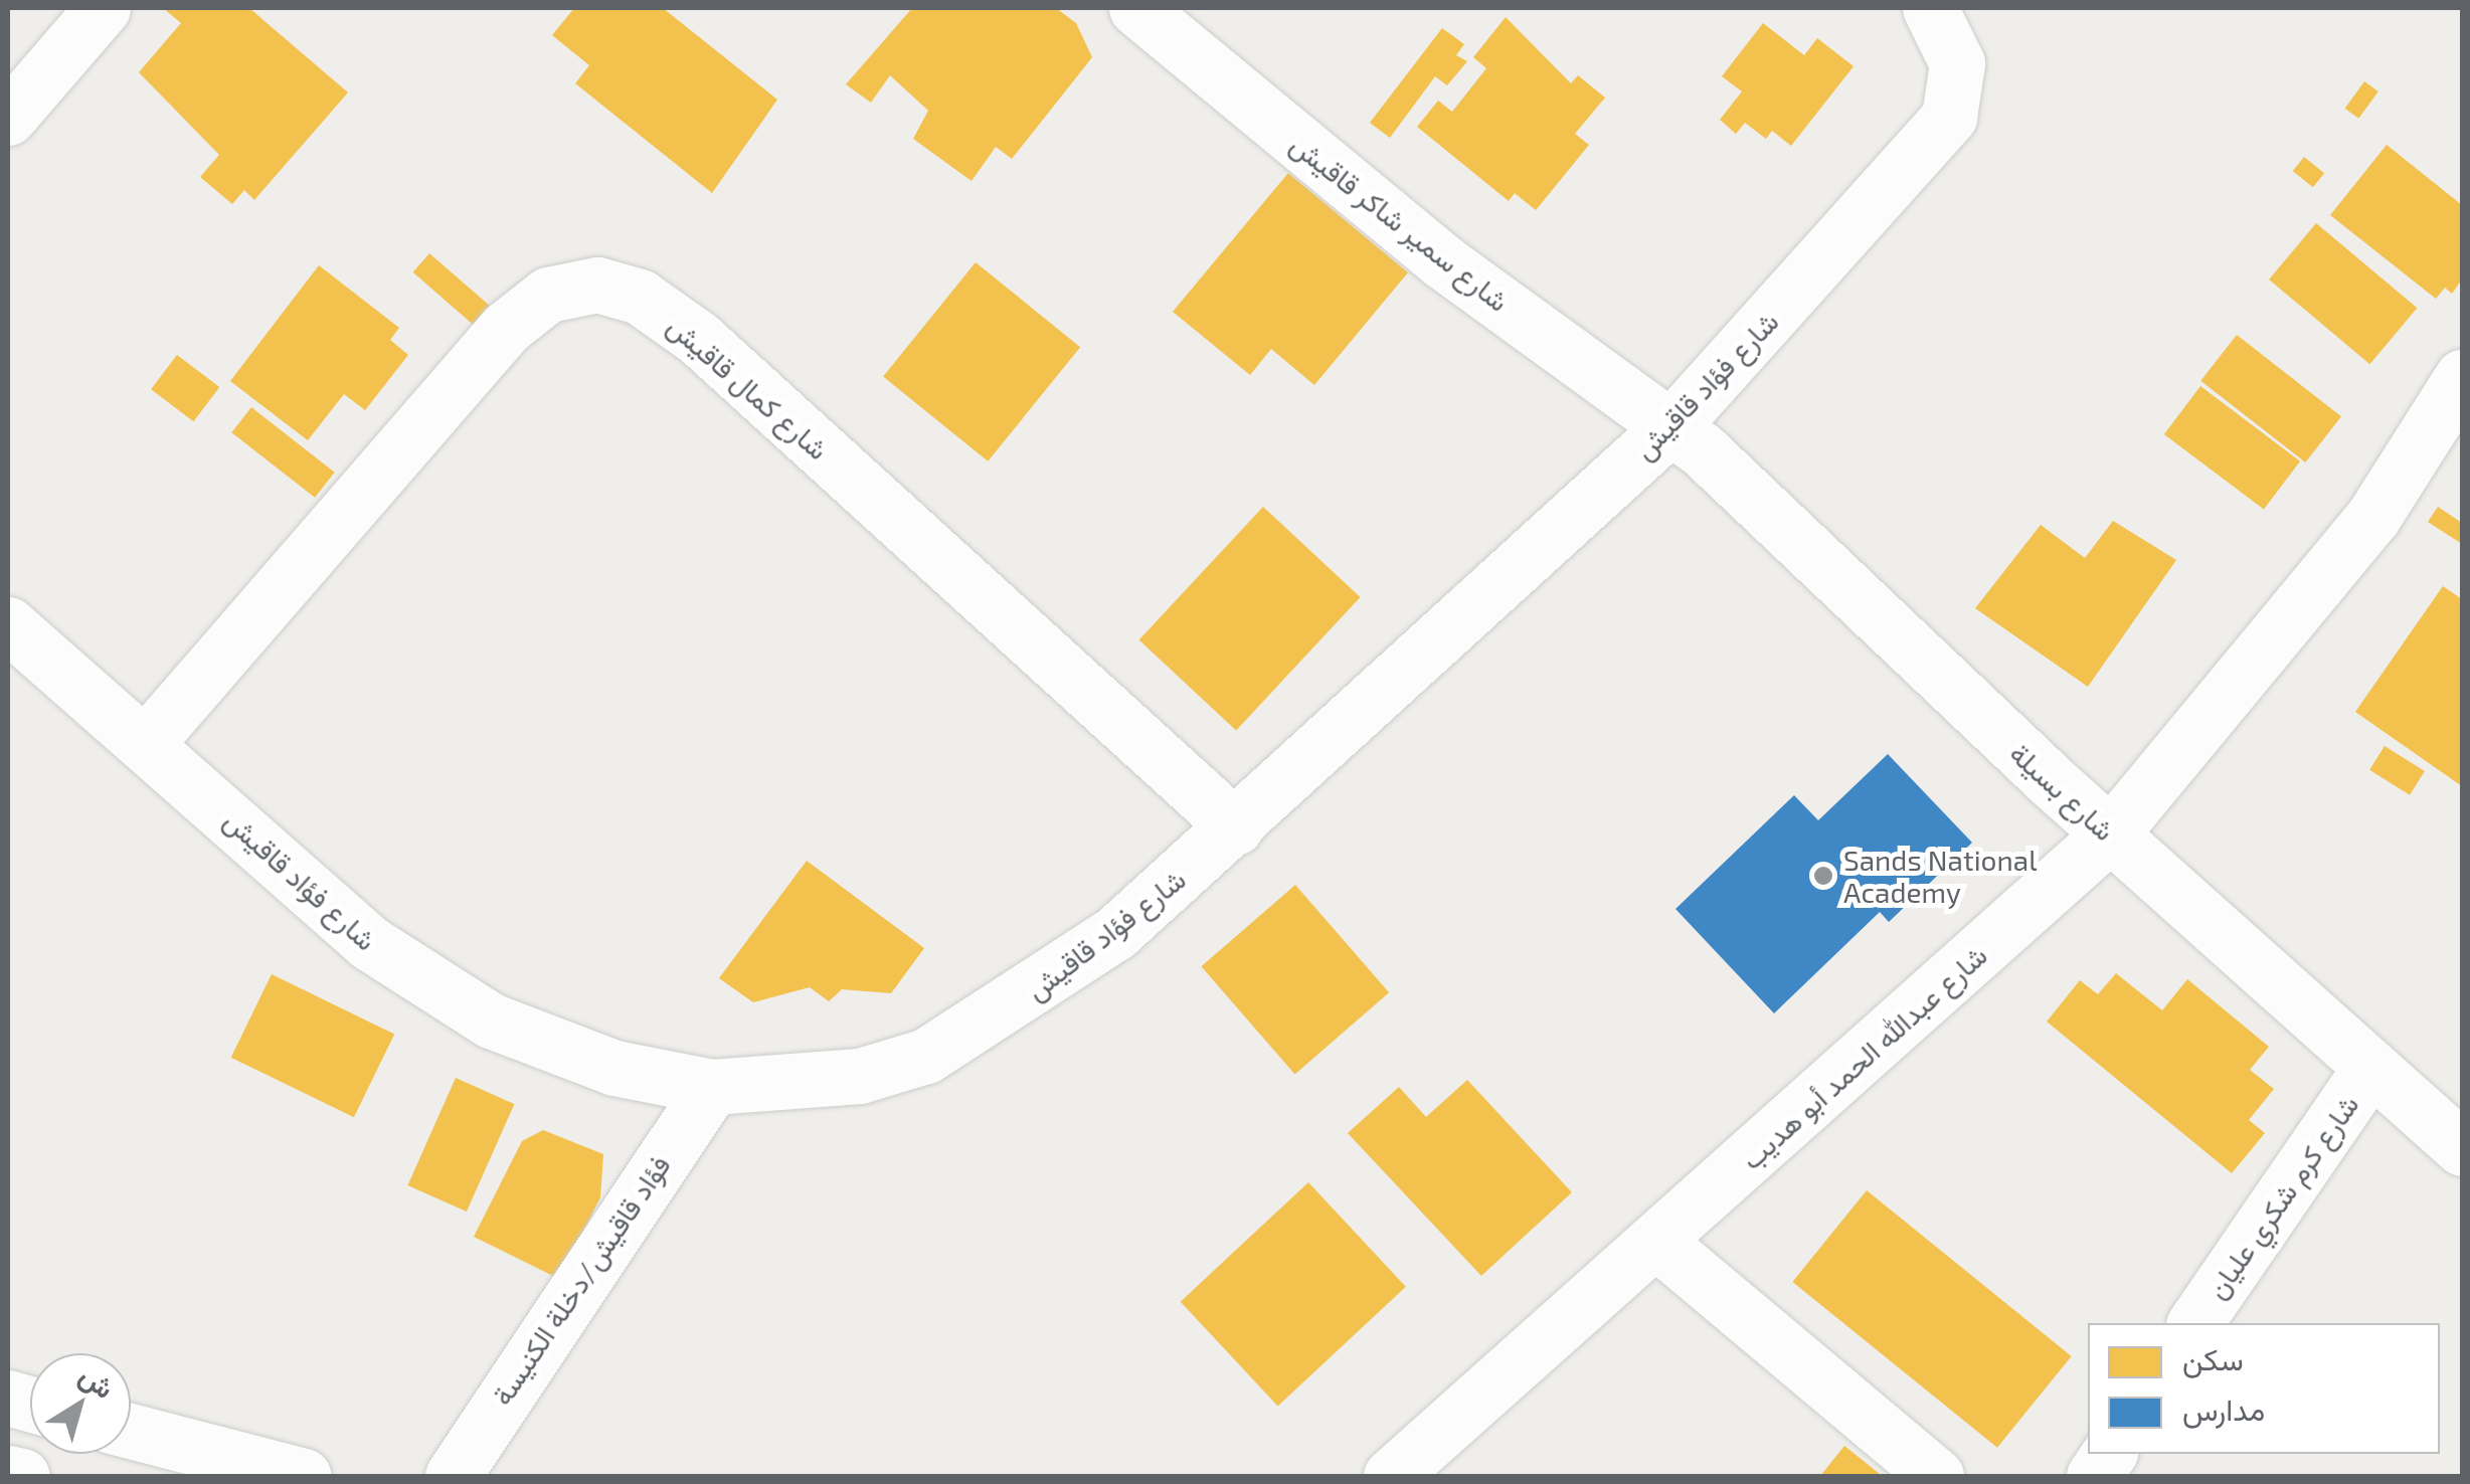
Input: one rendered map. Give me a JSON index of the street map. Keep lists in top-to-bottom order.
{
  "streets": {
    "street": [
      "شارع سمير شاكر قاقيش",
      "شارع فؤاد قاقيش",
      "شارع كمال قاقيش",
      "شارع بسيلة",
      "شارع عبدالله الحمد أبو هديب",
      "شارع كرم شكري عليان",
      "فؤاد قاقيش/دخلة الكنيسة"
    ]
  },
  "crossings": [
    ["شارع سمير شاكر قاقيش", "شارع فؤاد قاقيش"],
    ["شارع سمير شاكر قاقيش", "شارع بسيلة"],
    ["شارع فؤاد قاقيش", "شارع كمال قاقيش"],
    ["شارع فؤاد قاقيش", "شارع بسيلة"],
    ["شارع فؤاد قاقيش", "فؤاد قاقيش/دخلة الكنيسة"],
    ["شارع بسيلة", "شارع عبدالله الحمد أبو هديب"],
    ["شارع بسيلة", "شارع كرم شكري عليان"]
  ],
  "places": ["Sands National Academy"],
  "legend": ["سكن", "مدارس"],
  "north": "top right"
}
